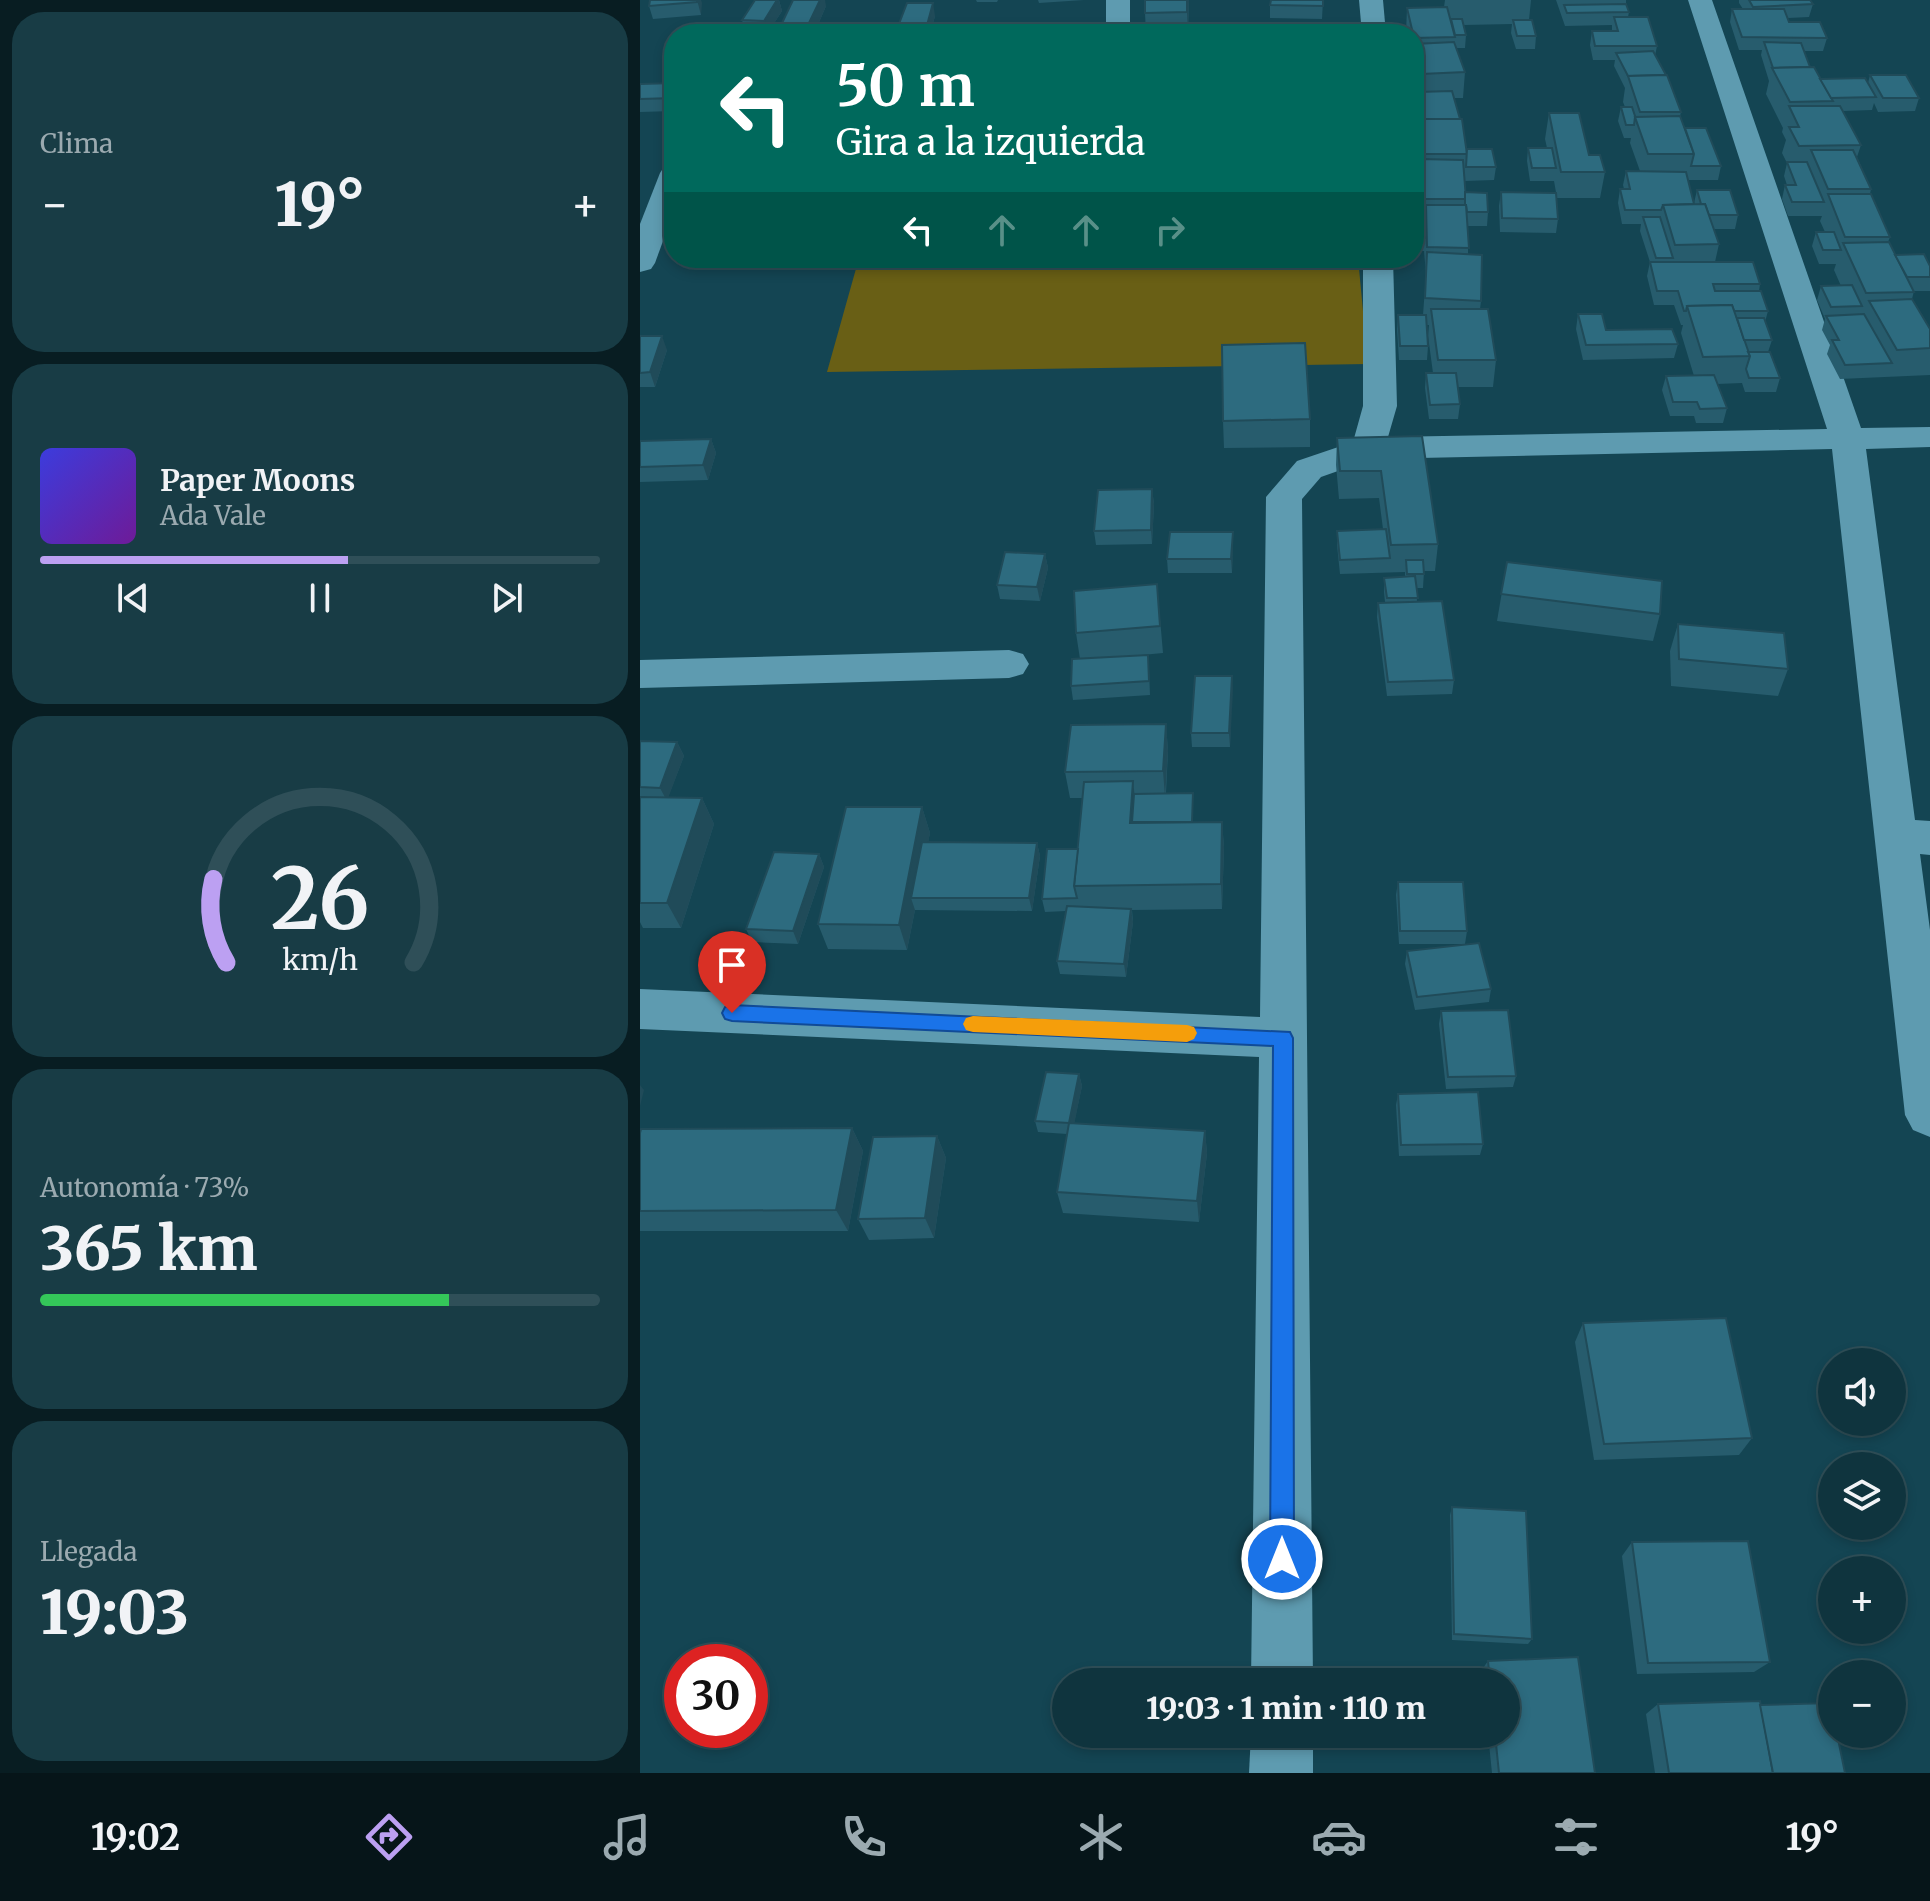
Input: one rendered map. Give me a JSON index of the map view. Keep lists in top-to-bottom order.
{
  "page": {
    "tile": [
      "Clima",
      ["Autonomía · 73%", "365 km"],
      ["Llegada", "19:03"]
    ],
    "turn": ["50 m", "Gira a la izquierda"],
    "heat": ["−", "19°", "+"],
    "song": ["Paper Moons", "Ada Vale"],
    "map_buttons": ["+", "−"],
    "limit": "30",
    "trip": "19:03 · 1 min · 110 m",
    "tabs": ["19:02", "19°"],
    "gauge": ["26", "km/h"]
  }
}
